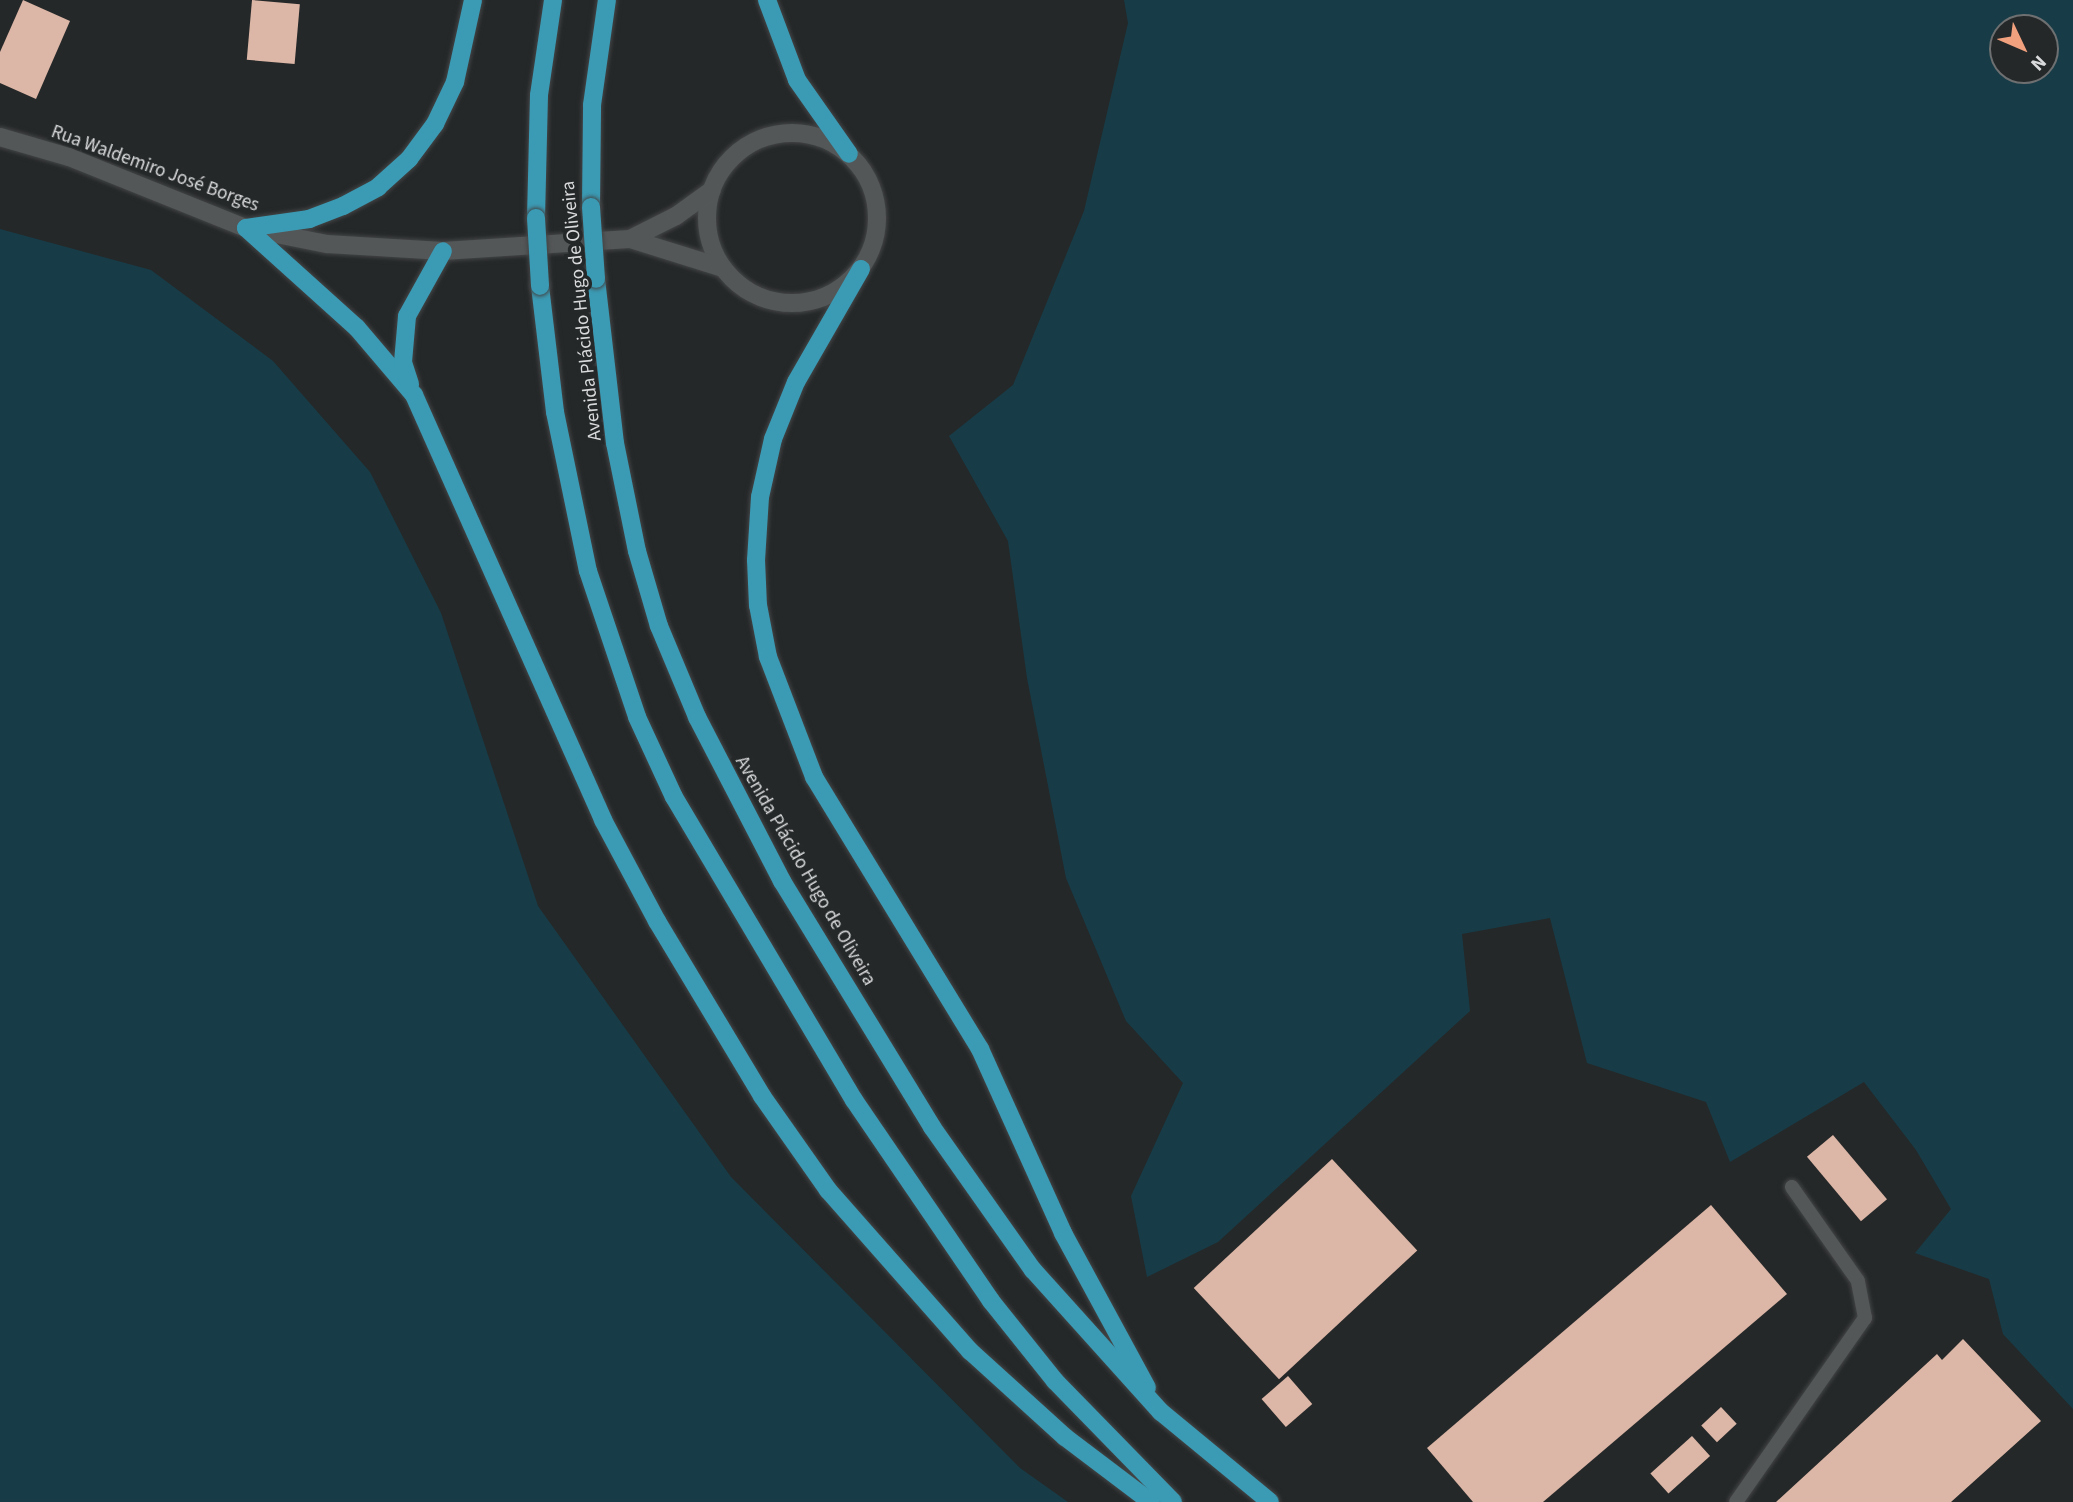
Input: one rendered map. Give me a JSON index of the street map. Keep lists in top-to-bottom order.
{
  "streets": {
    "main road": ["Rua Waldemiro José Borges", "Avenida Plácido Hugo de Oliveira"]
  },
  "north": "bottom right"
}
